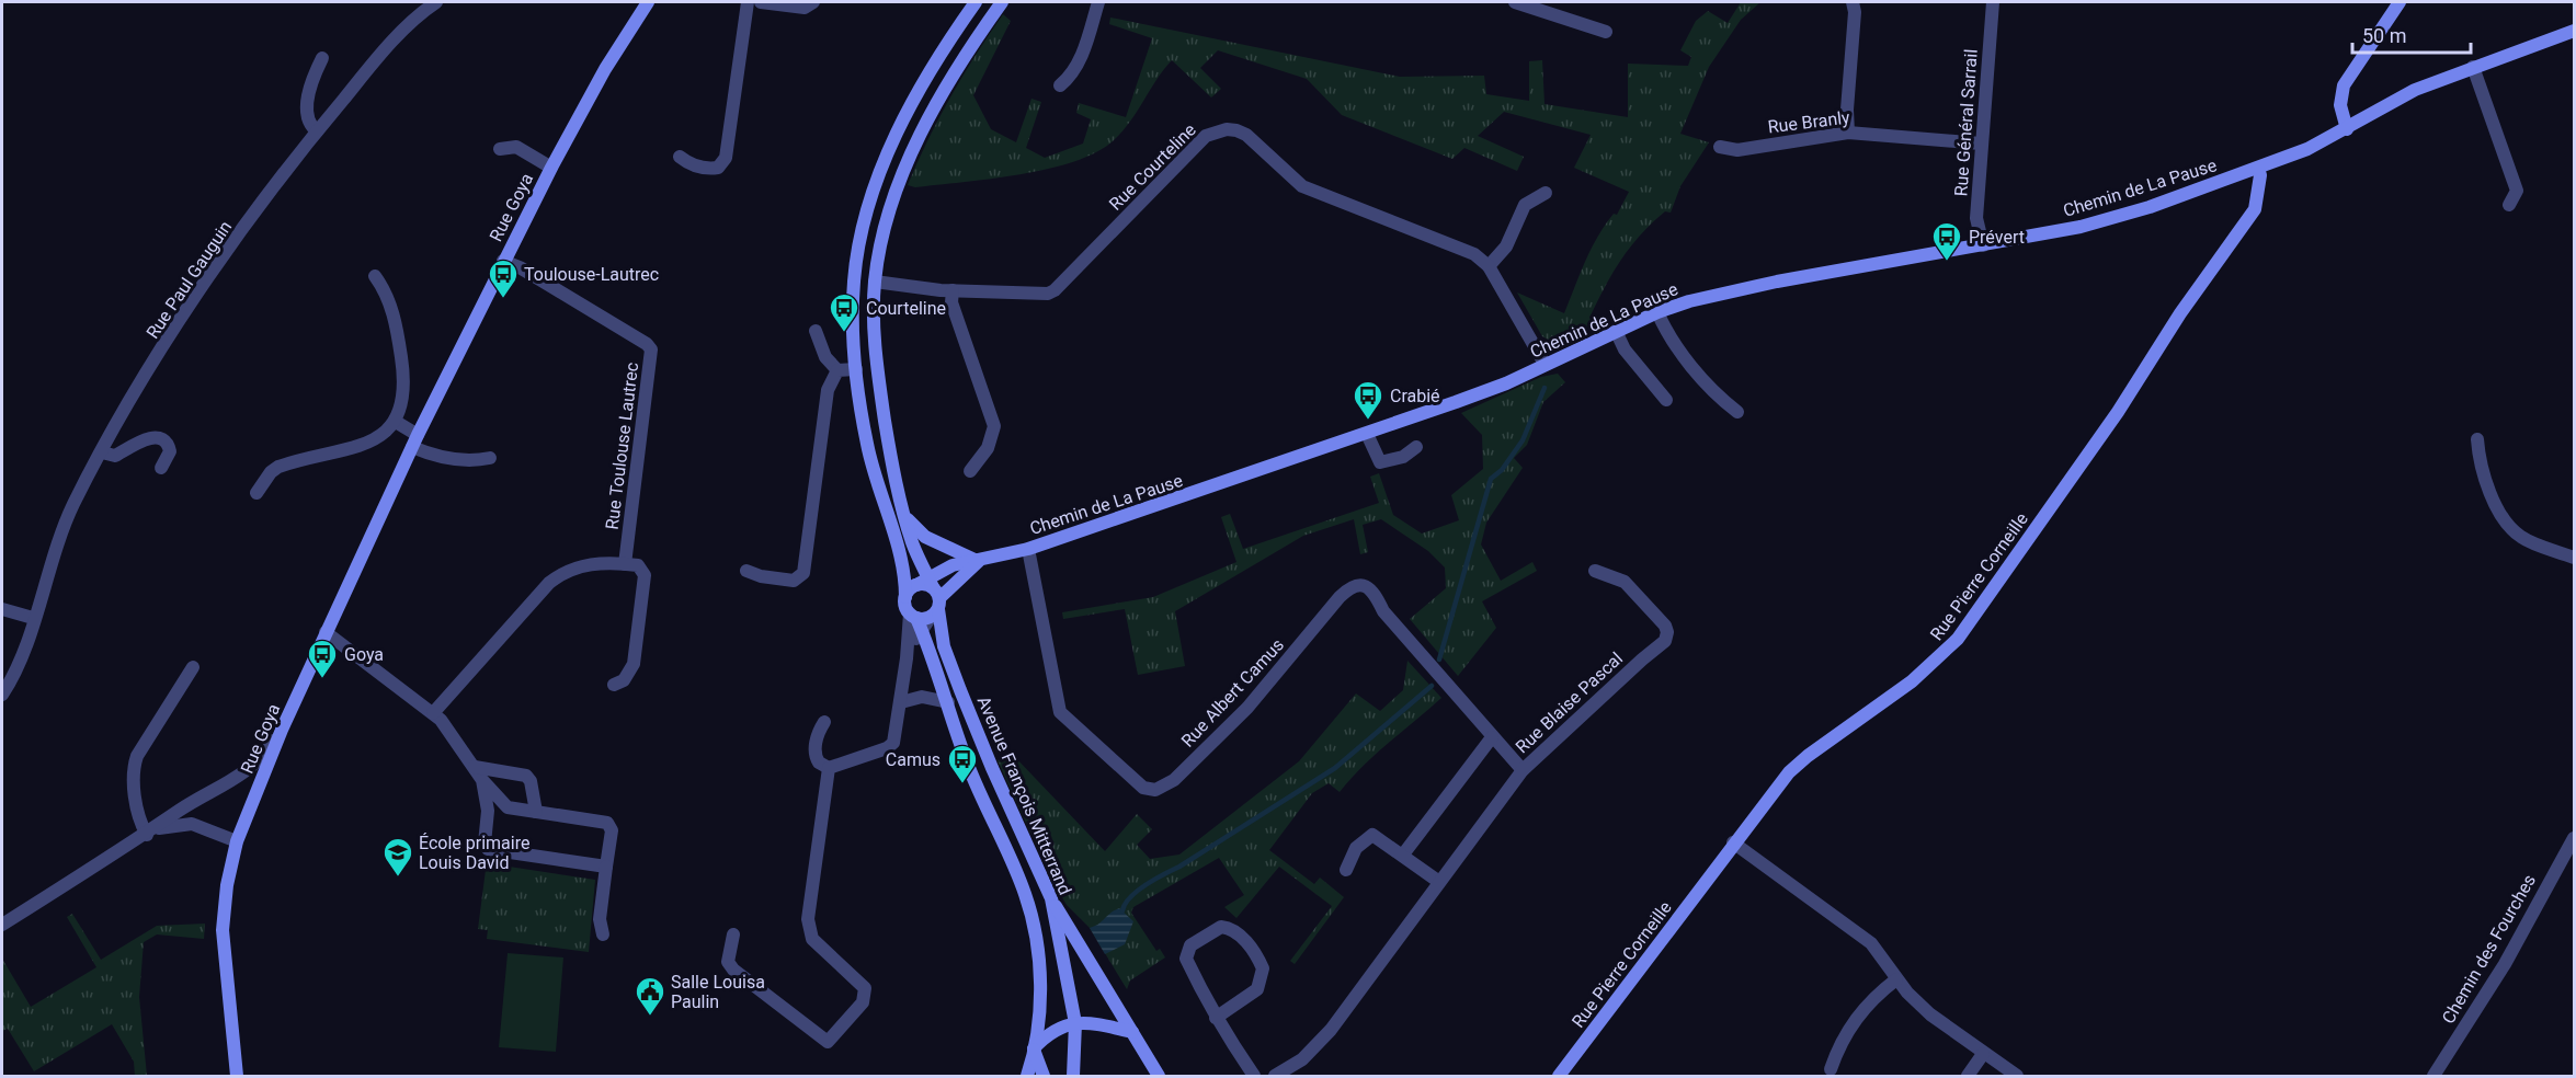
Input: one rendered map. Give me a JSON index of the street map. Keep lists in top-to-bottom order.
{
  "streets": {
    "street": [
      "Rue Branly",
      "Rue Général Sarrail",
      "Rue Courteline",
      "Chemin de La Pause",
      "Rue Goya",
      "Rue Paul Gauguin",
      "Rue Toulouse Lautrec",
      "Rue Pierre Corneille",
      "Rue Albert Camus",
      "Rue Blaise Pascal",
      "Avenue François Mitterrand",
      "Chemin des Fourches"
    ]
  },
  "crossings": [
    ["Rue Branly", "Rue Général Sarrail"],
    ["Rue Général Sarrail", "Chemin de La Pause"],
    ["Rue Courteline", "Chemin de La Pause"],
    ["Rue Courteline", "Avenue François Mitterrand"],
    ["Chemin de La Pause", "Rue Pierre Corneille"],
    ["Chemin de La Pause", "Rue Albert Camus"],
    ["Chemin de La Pause", "Avenue François Mitterrand"],
    ["Rue Goya", "Rue Toulouse Lautrec"],
    ["Rue Albert Camus", "Rue Blaise Pascal"]
  ],
  "places": {
    "bus stop": [
      "Prévert",
      "Toulouse-Lautrec",
      "Courteline",
      "Crabié",
      "Goya",
      "Camus"
    ],
    "school or university": ["École primaire Louis David"],
    "public building": ["Salle Louisa Paulin"]
  },
  "scale_bar": "50 m"
}
